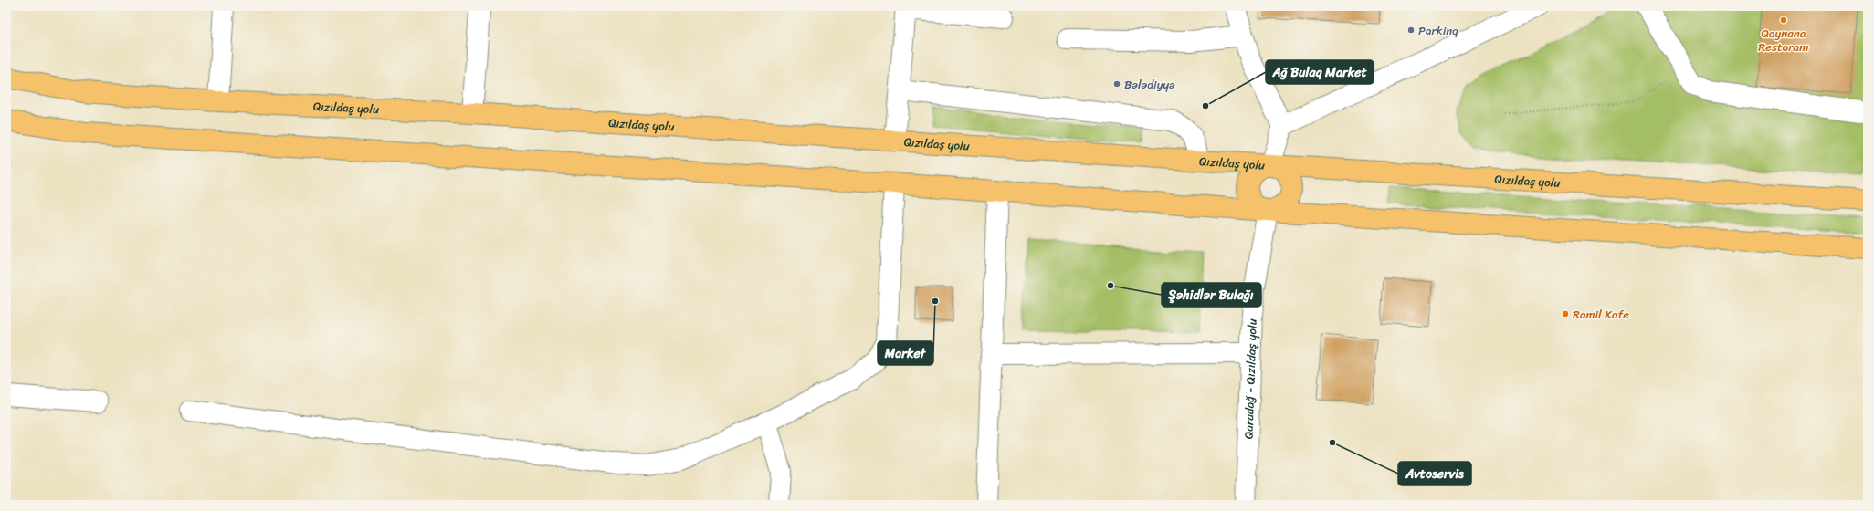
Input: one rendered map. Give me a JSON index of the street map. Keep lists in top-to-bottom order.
{
  "streets": {
    "main road": ["Qızıldaş yolu"],
    "street": ["Qaradağ - Qızıldaş yolu"]
  },
  "crossings": [
    ["Qızıldaş yolu", "Qaradağ - Qızıldaş yolu"]
  ],
  "places": [
    "Qaynana Restoranı",
    "Parkinq",
    "Bələdiyyə",
    "Ağ Bulaq Market",
    "Şəhidlər Bulağı",
    "Market",
    "Ramil Kafe",
    "Avtoservis"
  ]
}
